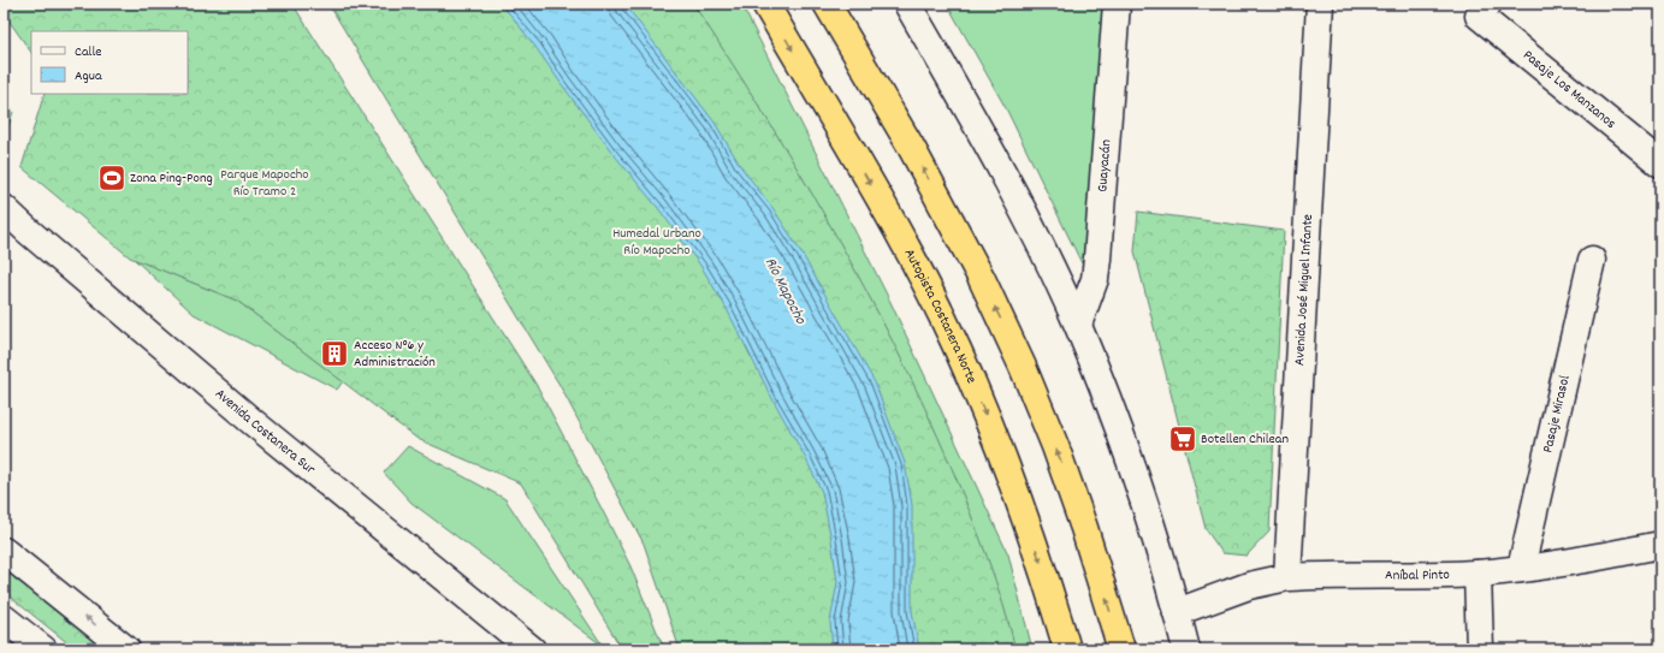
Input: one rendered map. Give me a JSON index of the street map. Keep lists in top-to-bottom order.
{
  "streets": {
    "highway": ["Autopista Costanera Norte"],
    "street": [
      "Pasaje Los Manzanos",
      "Guayacán",
      "Avenida José Miguel Infante",
      "Pasaje Mirasol",
      "Avenida Costanera Sur",
      "Aníbal Pinto"
    ]
  },
  "crossings": [
    ["Avenida José Miguel Infante", "Aníbal Pinto"],
    ["Pasaje Mirasol", "Aníbal Pinto"]
  ],
  "water": ["Río Mapocho"],
  "parks": ["Parque Mapocho Río Tramo 2", "Humedal Urbano Río Mapocho"],
  "places": {
    "sports": ["Zona Ping-Pong"],
    "building": ["Acceso N°6 y Administración"],
    "supermarket": ["Botellen Chilean"]
  },
  "legend": ["Calle", "Agua"]
}
